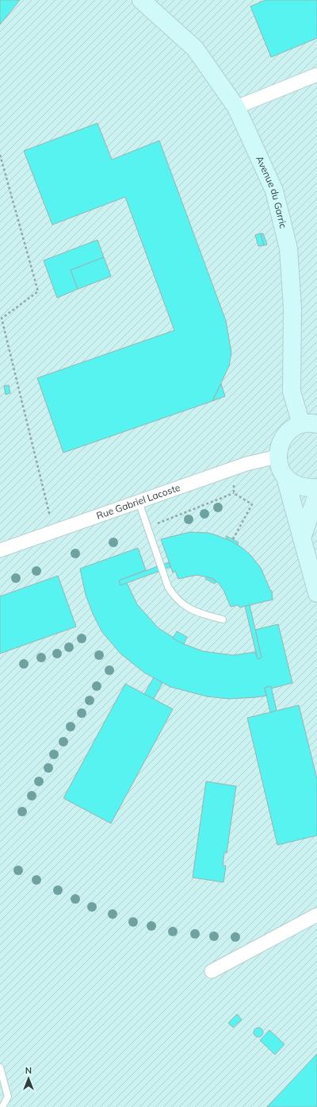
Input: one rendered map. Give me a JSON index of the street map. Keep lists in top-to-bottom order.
{
  "streets": {
    "street": ["Avenue du Garric", "Rue Gabriel Lacoste"]
  },
  "north": "top"
}
